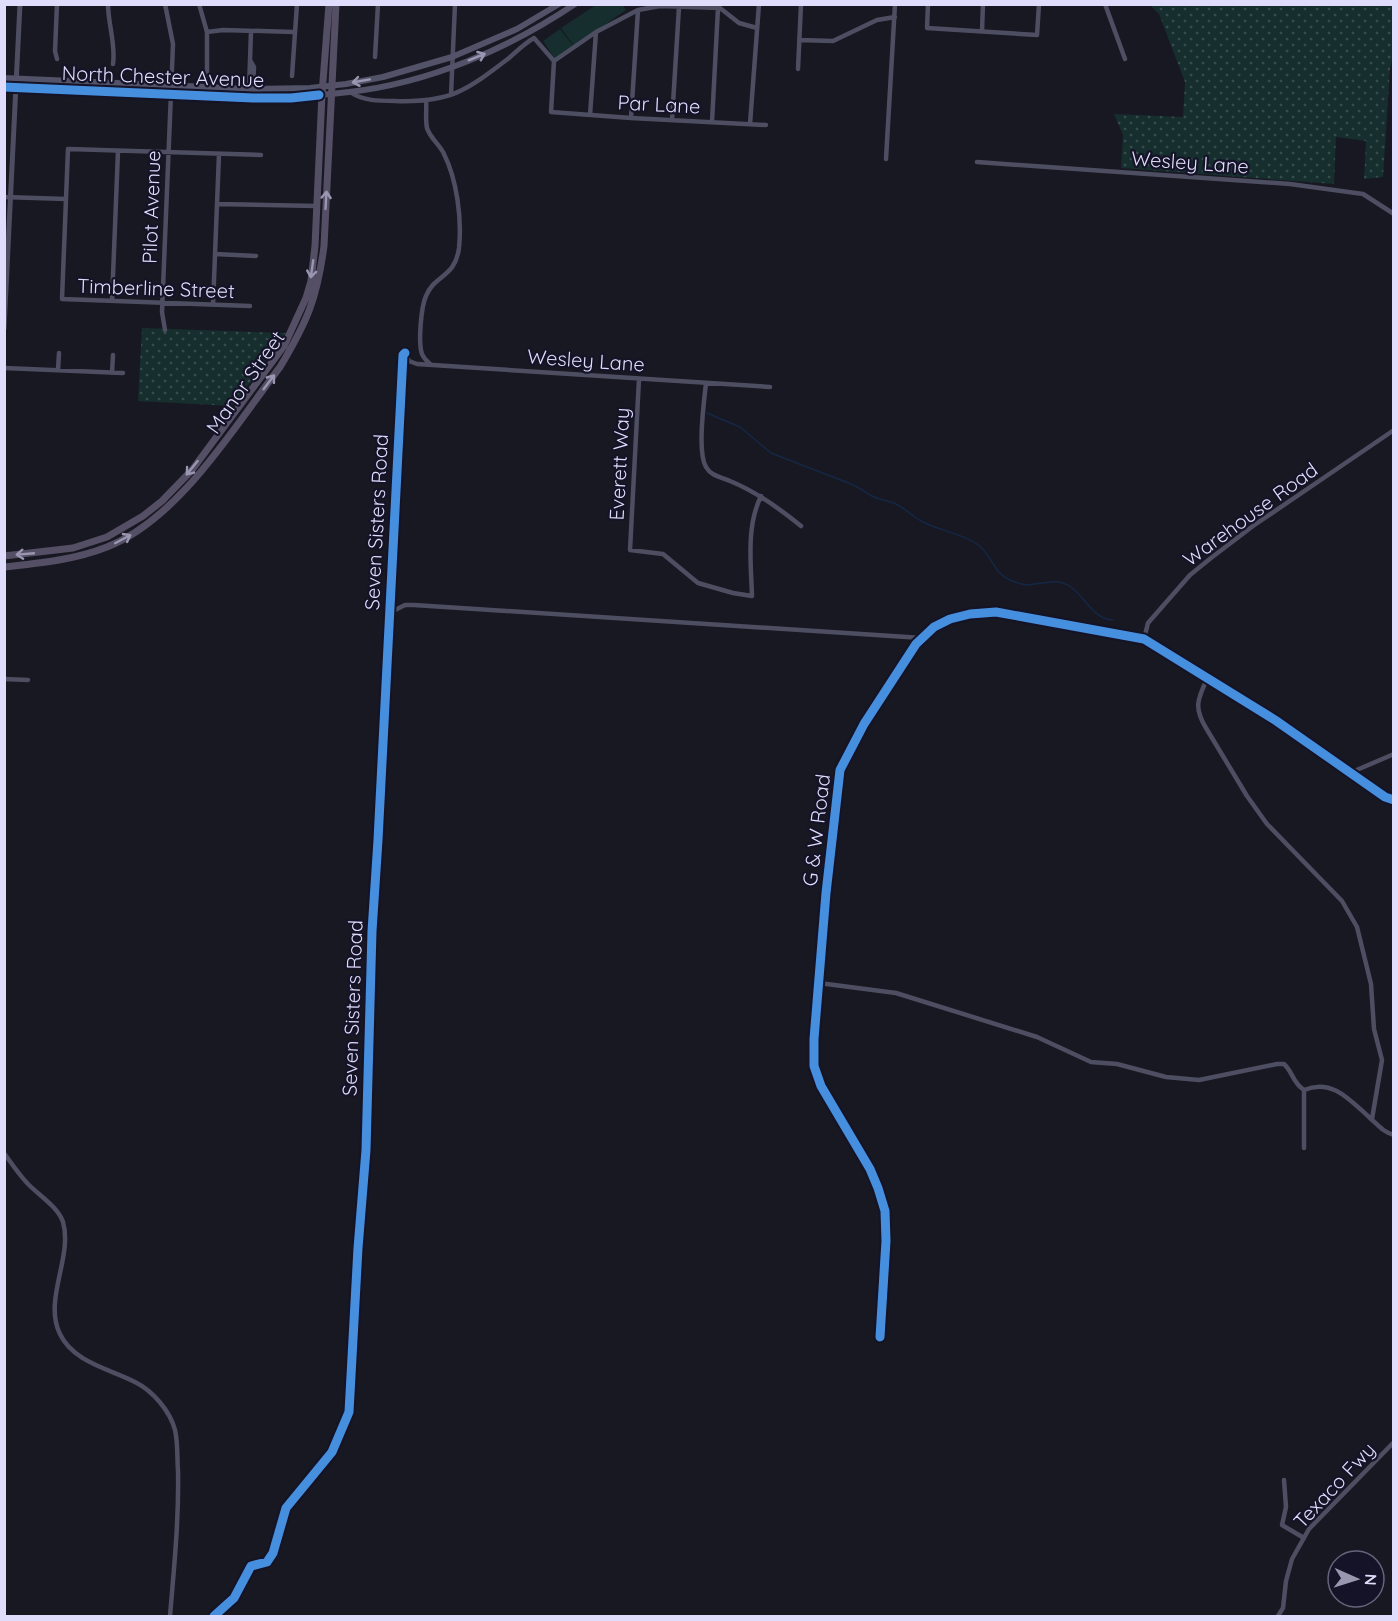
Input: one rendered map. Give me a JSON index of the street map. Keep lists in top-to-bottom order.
{
  "streets": {
    "main road": ["North Chester Avenue", "Manor Street"],
    "street": [
      "Par Lane",
      "Wesley Lane",
      "Pilot Avenue",
      "Timberline Street",
      "Everett Way",
      "Warehouse Road",
      "Seven Sisters Road",
      "G & W Road",
      "Texaco Fwy"
    ]
  },
  "crossings": [
    ["North Chester Avenue", "Pilot Avenue"],
    ["North Chester Avenue", "Manor Street"],
    ["Wesley Lane", "Everett Way"],
    ["Wesley Lane", "Seven Sisters Road"],
    ["Pilot Avenue", "Timberline Street"],
    ["Warehouse Road", "G & W Road"]
  ],
  "north": "right"
}
